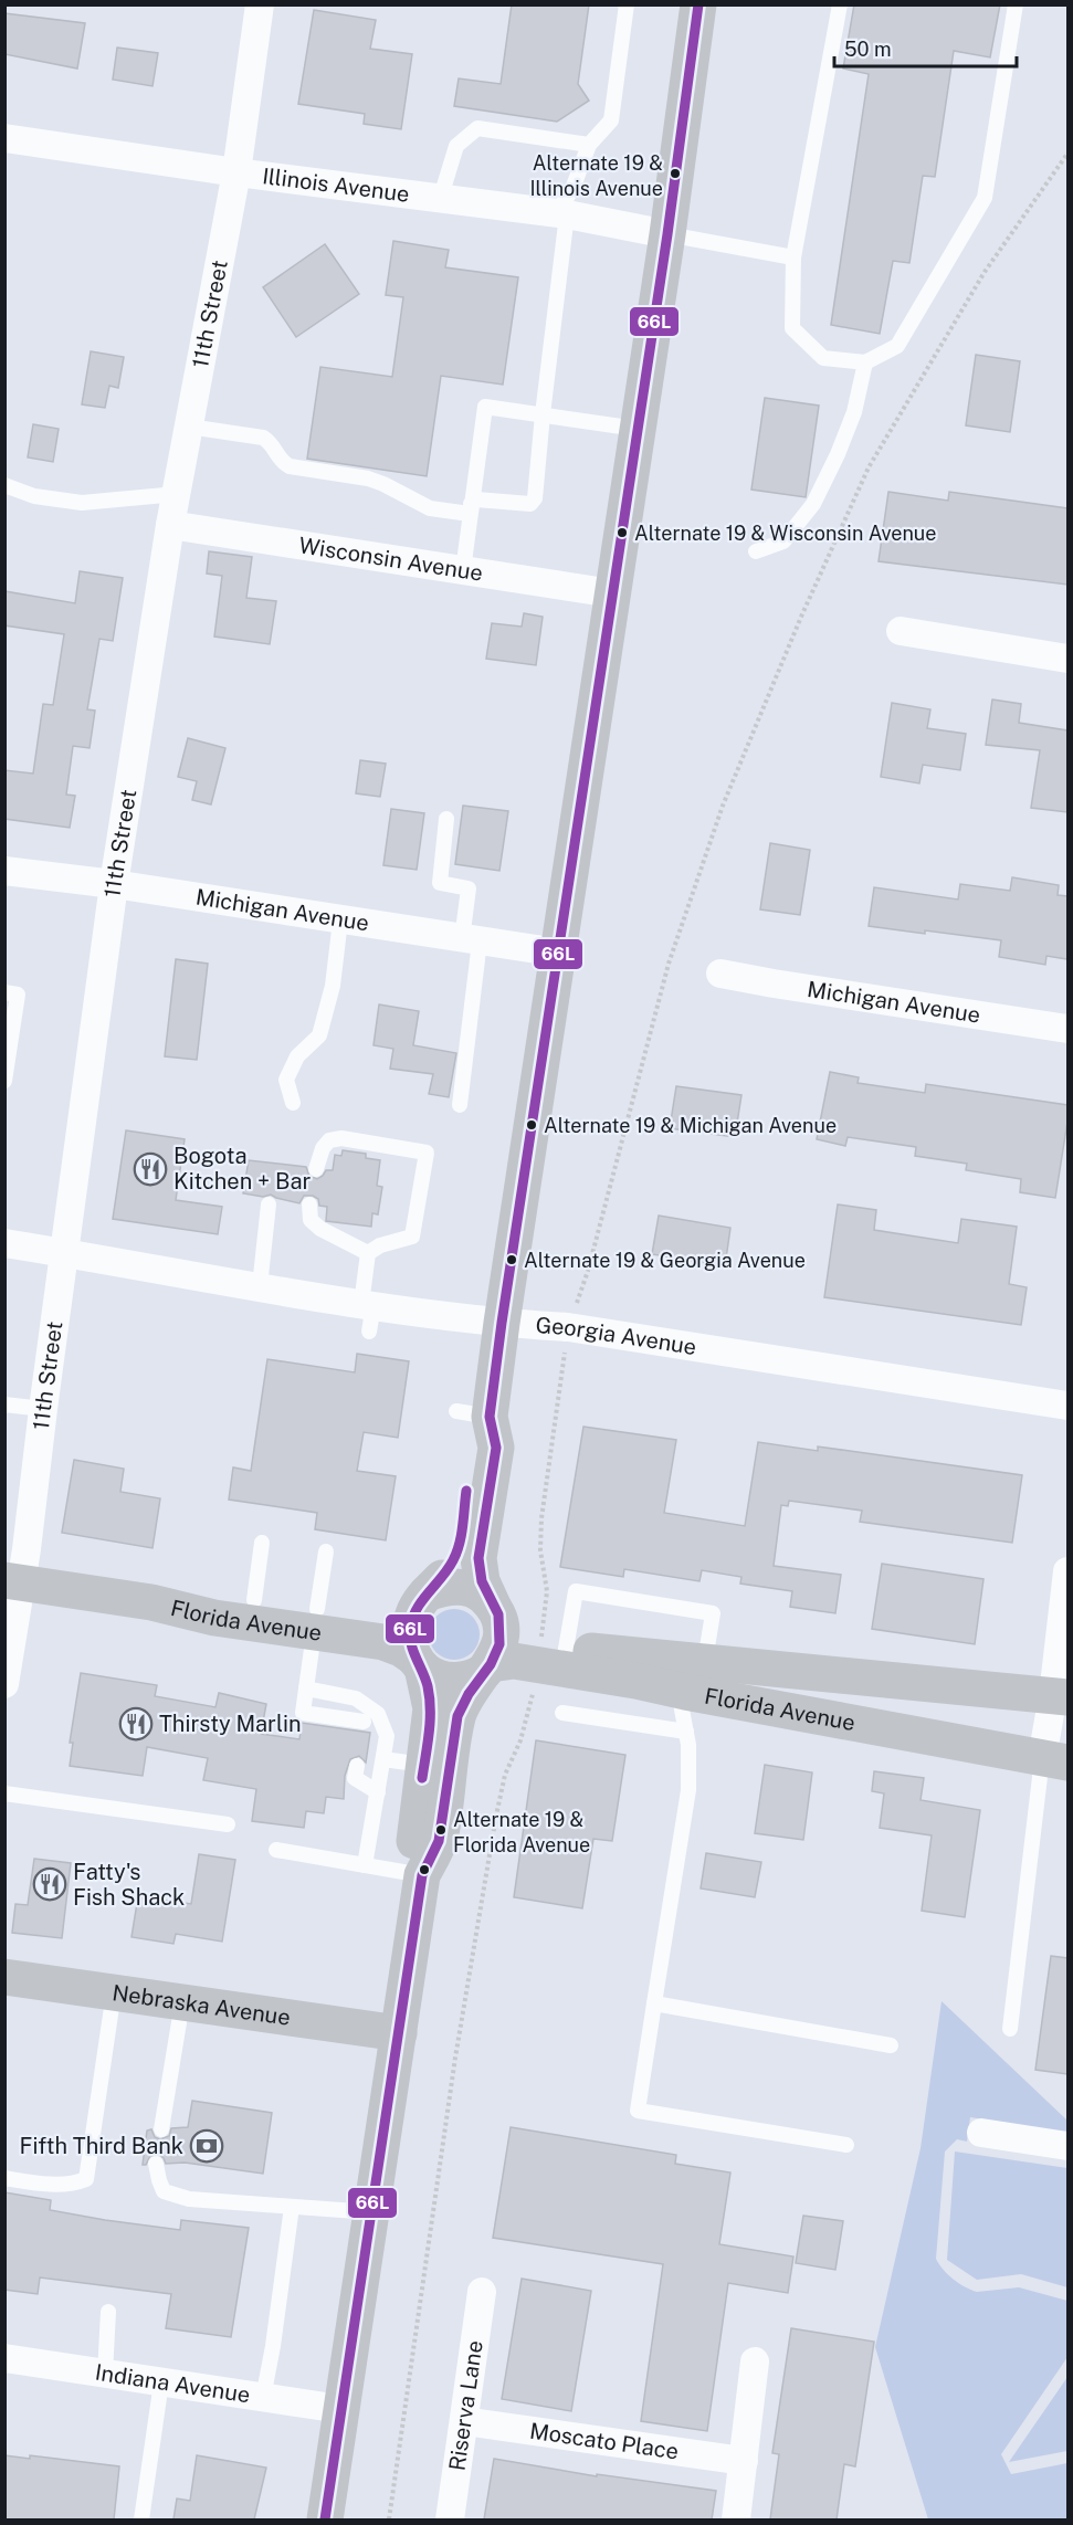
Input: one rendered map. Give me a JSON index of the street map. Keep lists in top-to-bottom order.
{
  "streets": {
    "main road": ["Florida Avenue", "Nebraska Avenue"],
    "street": [
      "Illinois Avenue",
      "11th Street",
      "Wisconsin Avenue",
      "Michigan Avenue",
      "Georgia Avenue",
      "Indiana Avenue",
      "Riserva Lane",
      "Moscato Place"
    ]
  },
  "crossings": [
    ["Illinois Avenue", "11th Street"],
    ["11th Street", "Wisconsin Avenue"],
    ["11th Street", "Michigan Avenue"],
    ["11th Street", "Georgia Avenue"],
    ["11th Street", "Florida Avenue"],
    ["Riserva Lane", "Moscato Place"]
  ],
  "places": {
    "other": [
      "Alternate 19 & Illinois Avenue",
      "Alternate 19 & Wisconsin Avenue",
      "Alternate 19 & Michigan Avenue",
      "Alternate 19 & Georgia Avenue",
      "Alternate 19 & Florida Avenue"
    ],
    "restaurant": ["Bogota Kitchen + Bar", "Thirsty Marlin", "Fatty's Fish Shack"],
    "bank": ["Fifth Third Bank"]
  },
  "lines": ["transit line 66L"],
  "scale_bar": "50 m"
}
